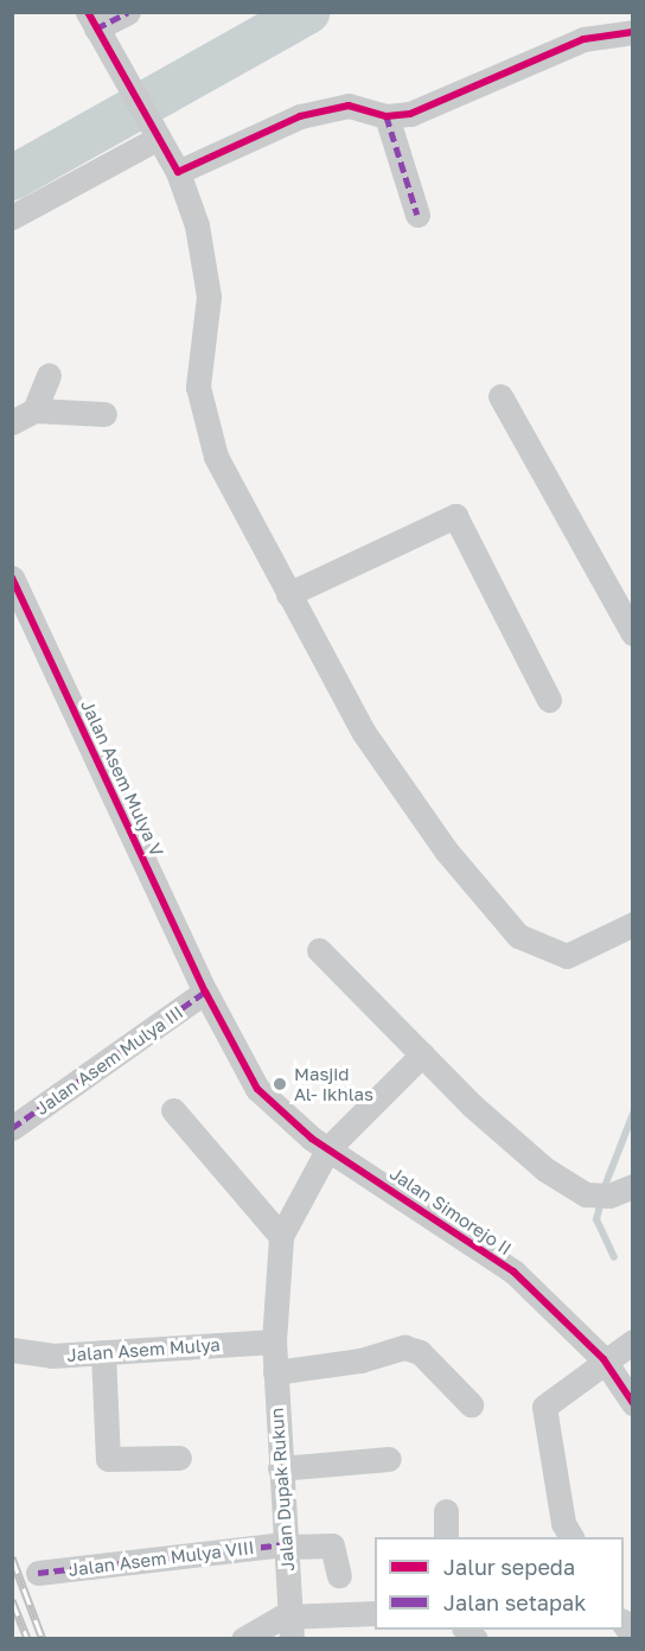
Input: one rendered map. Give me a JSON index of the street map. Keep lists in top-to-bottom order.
{
  "streets": {
    "street": [
      "Jalan Asem Mulya V",
      "Jalan Asem Mulya III",
      "Jalan Simorejo II",
      "Jalan Asem Mulya",
      "Jalan Dupak Rukun",
      "Jalan Asem Mulya VIII"
    ]
  },
  "crossings": [
    ["Jalan Asem Mulya V", "Jalan Asem Mulya III"],
    ["Jalan Asem Mulya V", "Jalan Simorejo II"],
    ["Jalan Asem Mulya", "Jalan Dupak Rukun"],
    ["Jalan Dupak Rukun", "Jalan Asem Mulya VIII"]
  ],
  "places": ["Masjid Al- Ikhlas"],
  "legend": ["Jalur sepeda", "Jalan setapak"]
}
